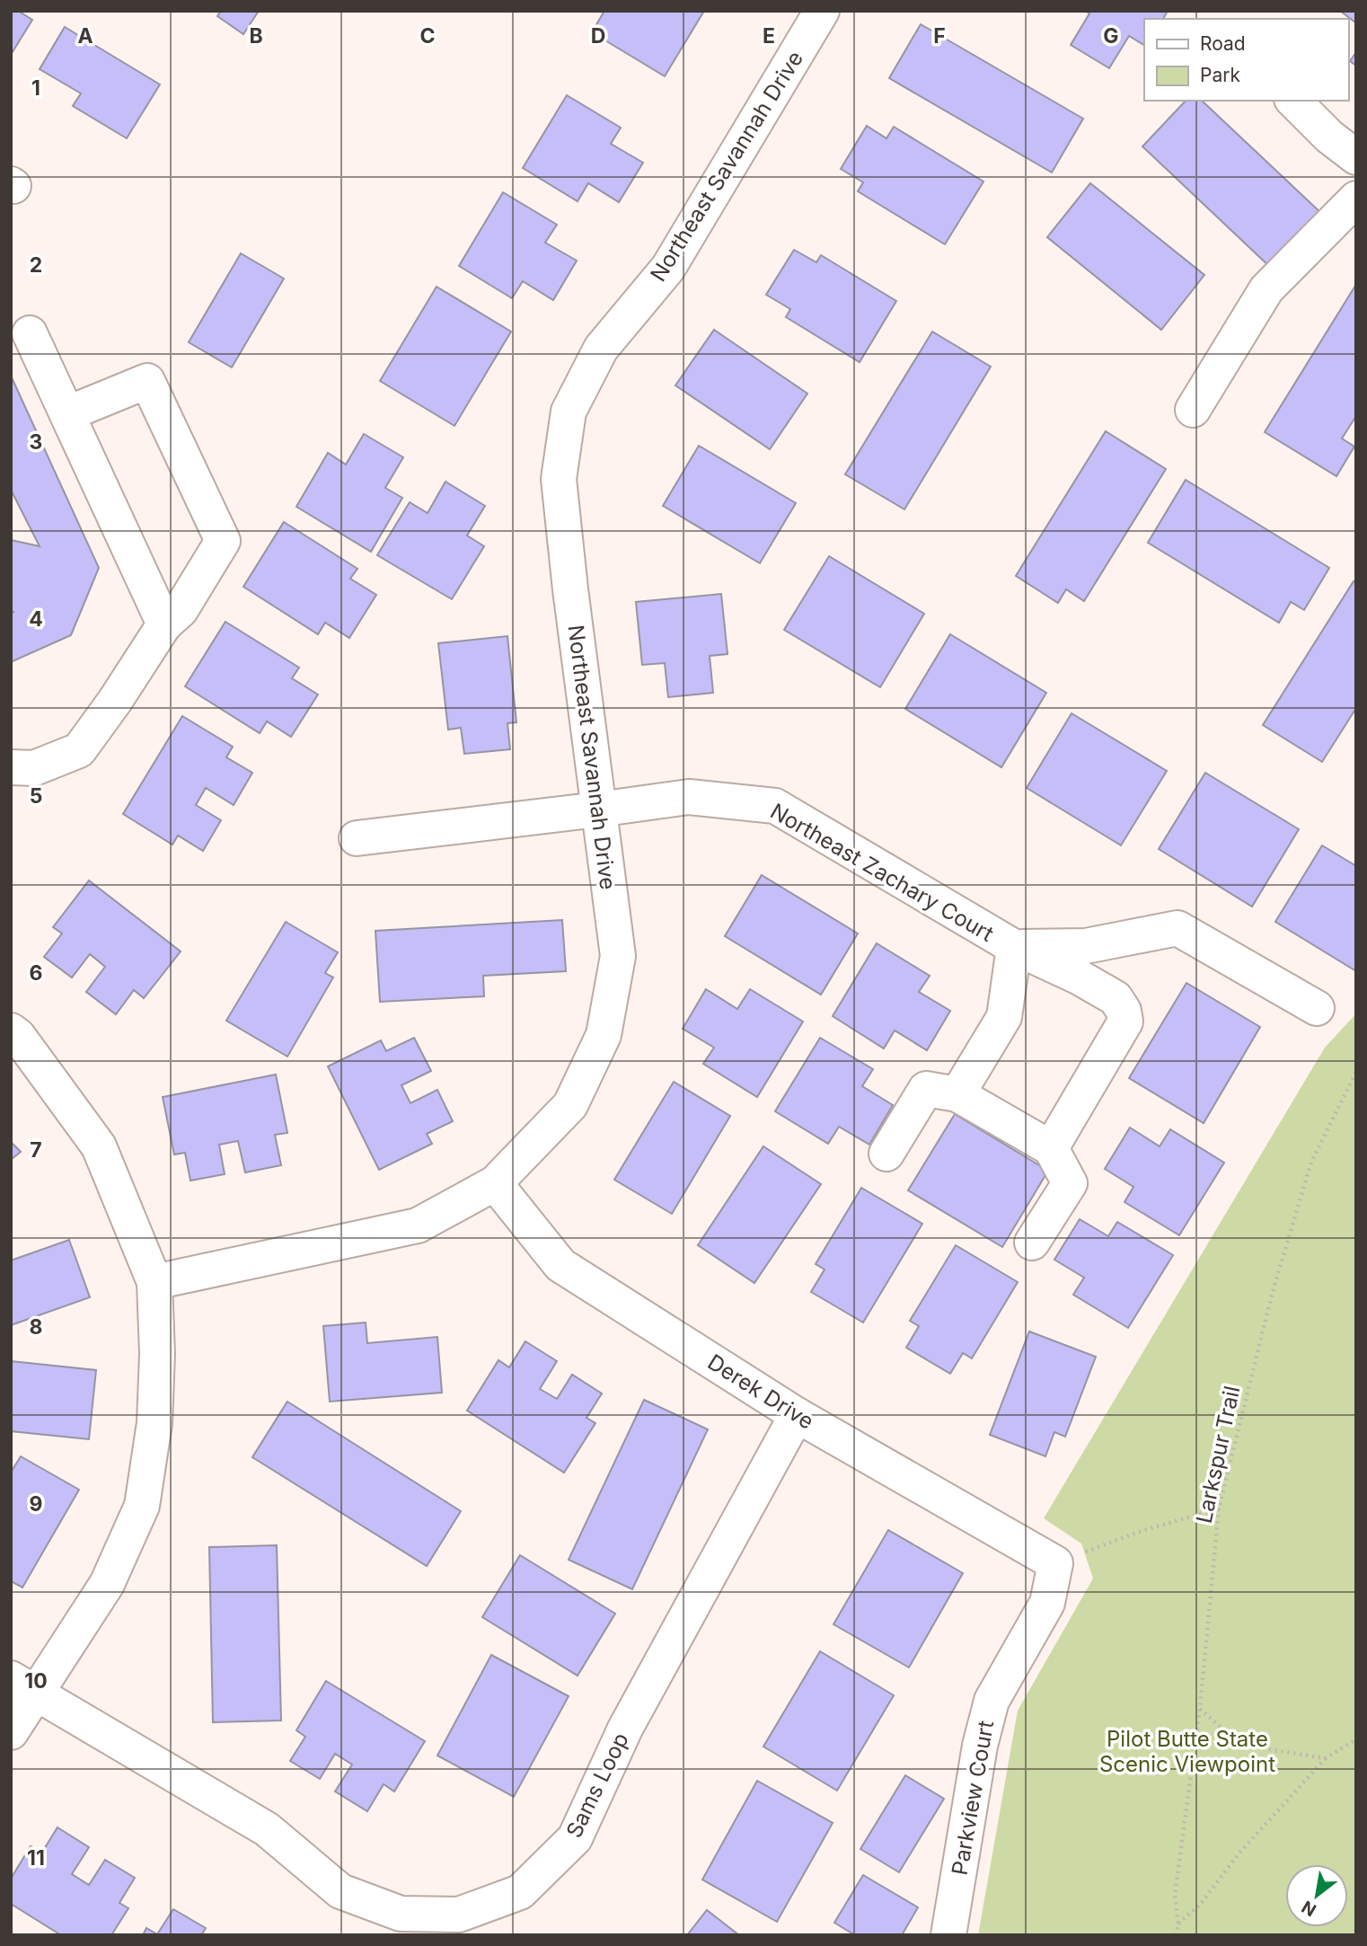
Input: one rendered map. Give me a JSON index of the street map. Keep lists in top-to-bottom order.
{
  "streets": {
    "street": [
      "Northeast Savannah Drive",
      "Northeast Zachary Court",
      "Derek Drive",
      "Sams Loop",
      "Parkview Court"
    ],
    "path": ["Larkspur Trail"]
  },
  "crossings": [
    ["Northeast Savannah Drive", "Northeast Zachary Court"],
    ["Northeast Savannah Drive", "Derek Drive"],
    ["Derek Drive", "Sams Loop"],
    ["Derek Drive", "Parkview Court"]
  ],
  "parks": ["Pilot Butte State Scenic Viewpoint"],
  "legend": ["Road", "Park"],
  "north": "bottom left",
  "grid": {
    "columns": [
      "A",
      "B",
      "C",
      "D",
      "E",
      "F",
      "G"
    ],
    "rows": [
      "1",
      "2",
      "3",
      "4",
      "5",
      "6",
      "7",
      "8",
      "9",
      "10",
      "11"
    ]
  }
}
